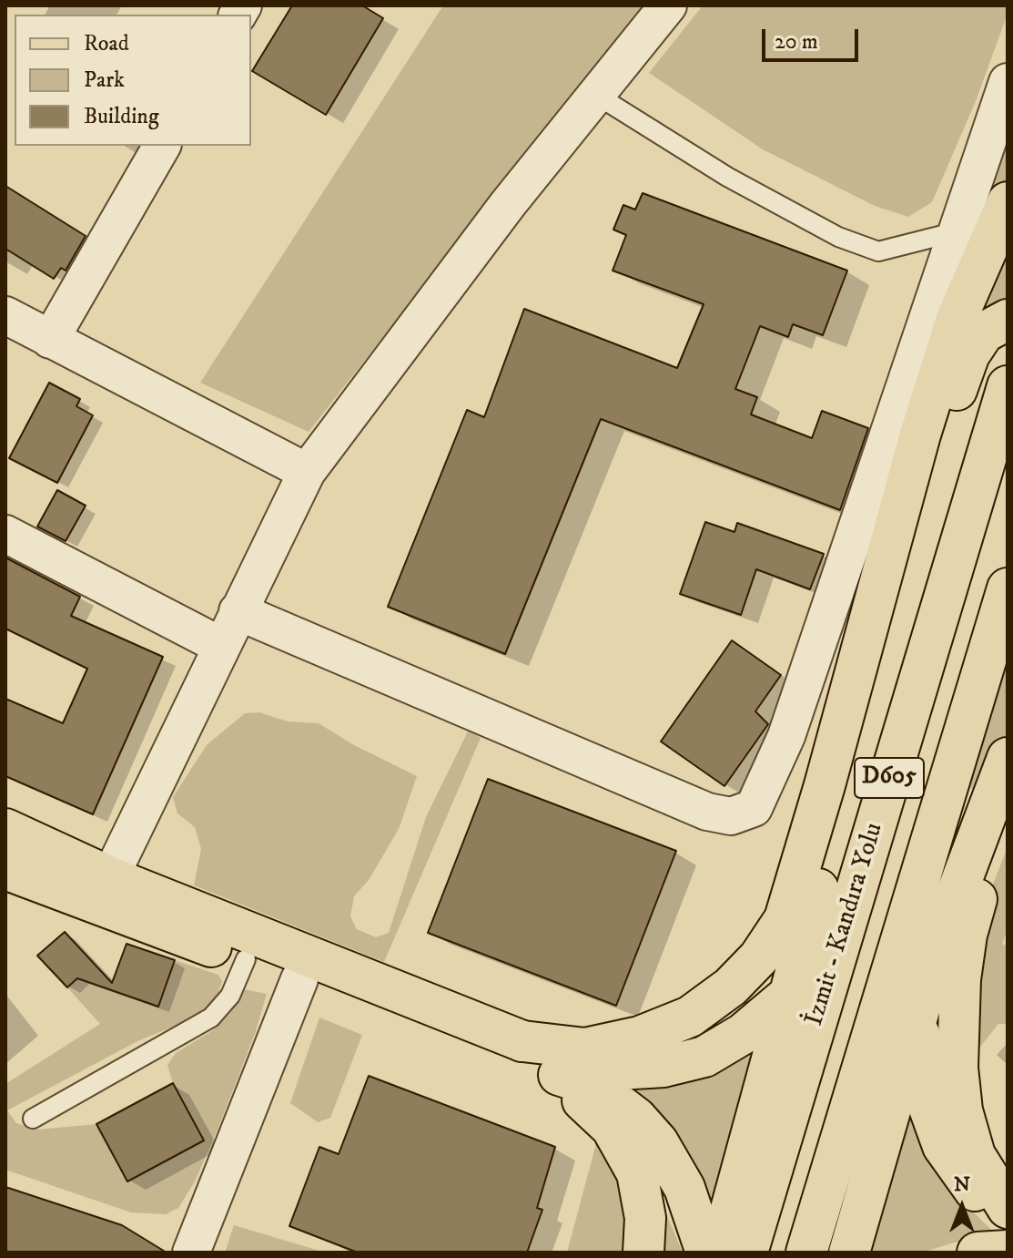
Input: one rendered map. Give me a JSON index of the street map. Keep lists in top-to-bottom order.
{
  "streets": {
    "main road": ["D605", "İzmit - Kandıra Yolu"]
  },
  "legend": ["Road", "Park", "Building"],
  "scale_bar": "20 m",
  "north": "top"
}
